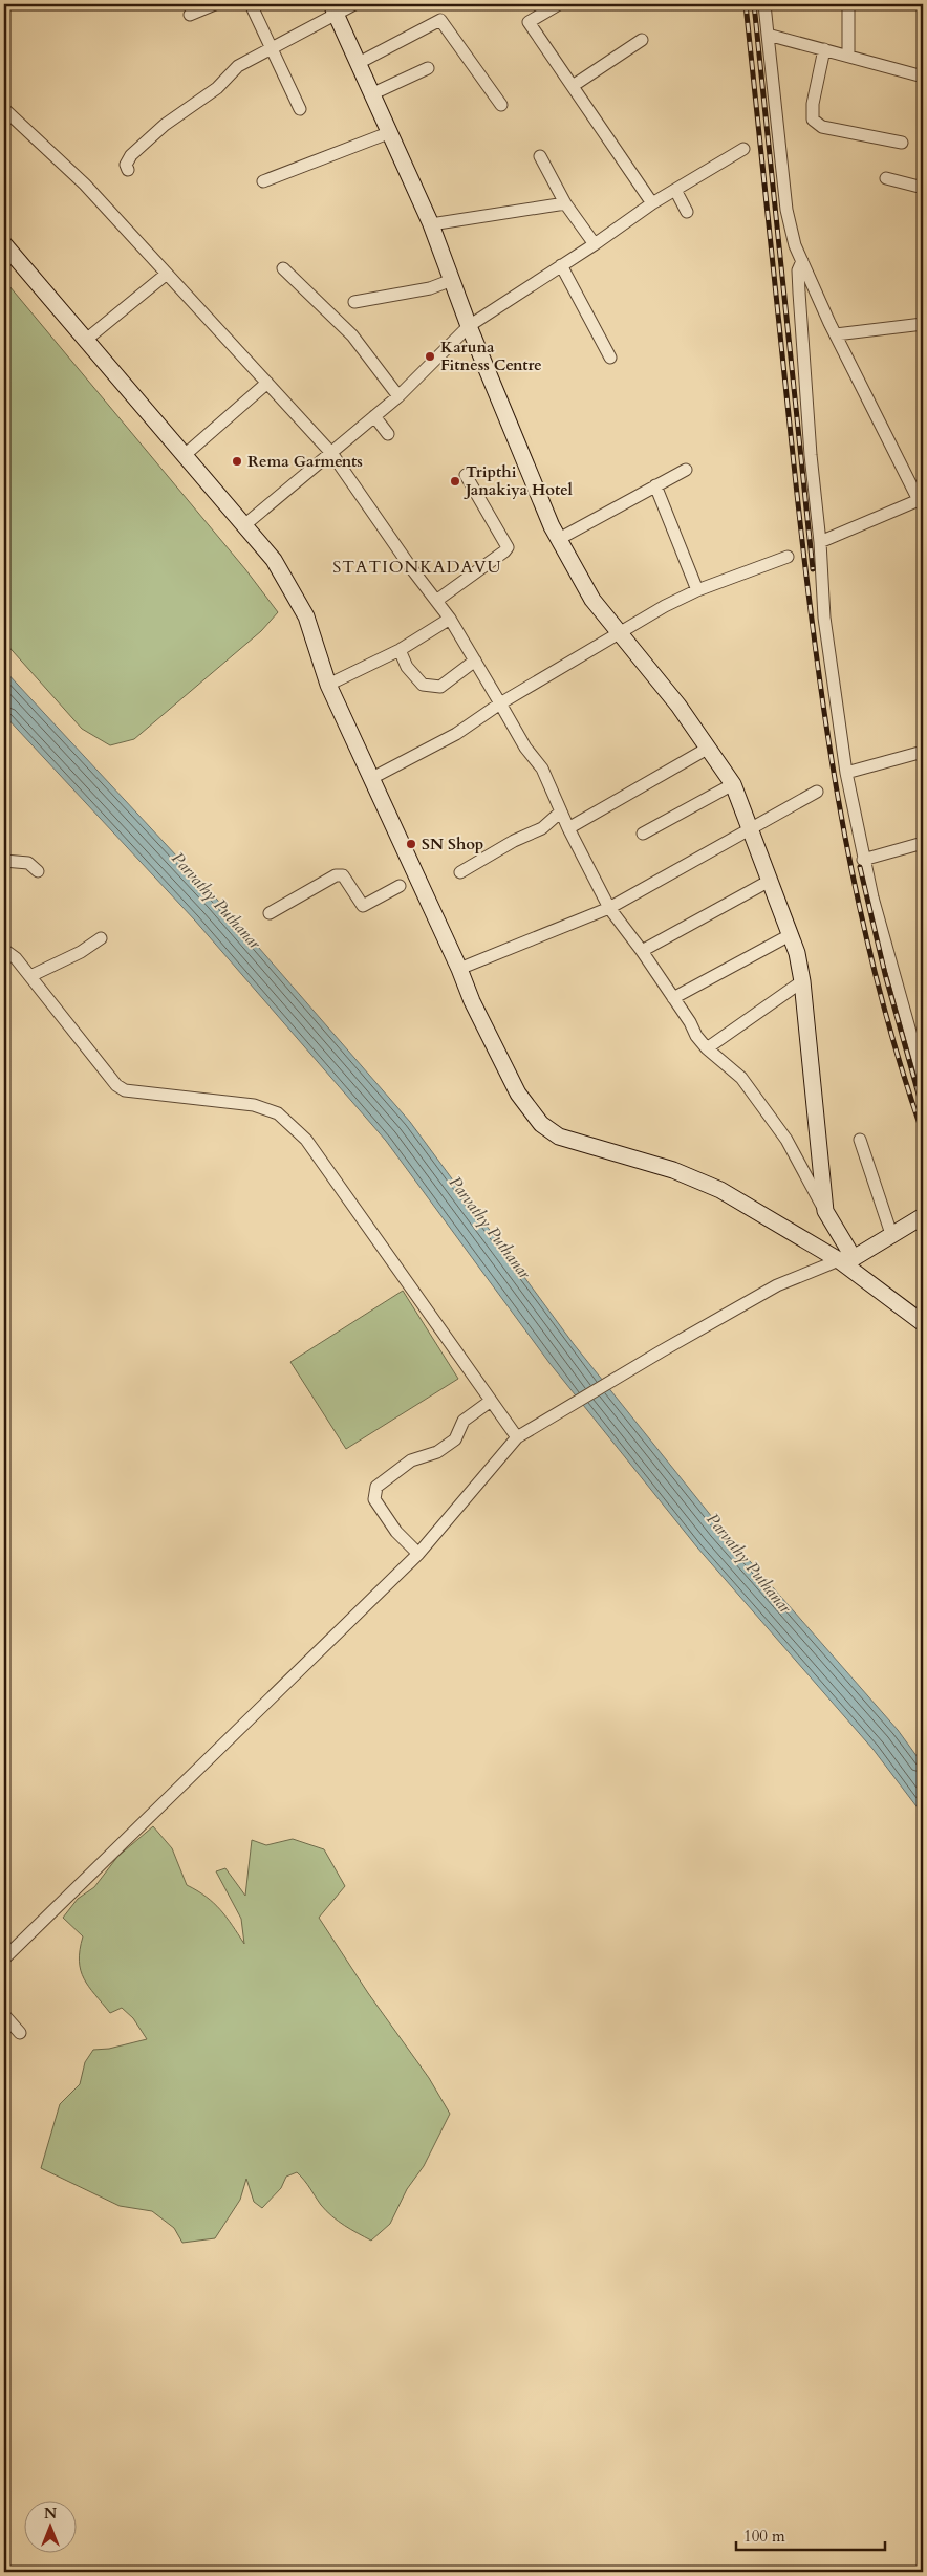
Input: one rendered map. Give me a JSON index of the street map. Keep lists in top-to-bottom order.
{
  "districts": ["STATIONKADAVU"],
  "water": ["Parvathy Puthanar"],
  "places": [
    "Karuna Fitness Centre",
    "Rema Garments",
    "Tripthi Janakiya Hotel",
    "SN Shop"
  ],
  "scale_bar": "100 m",
  "north": "top"
}
